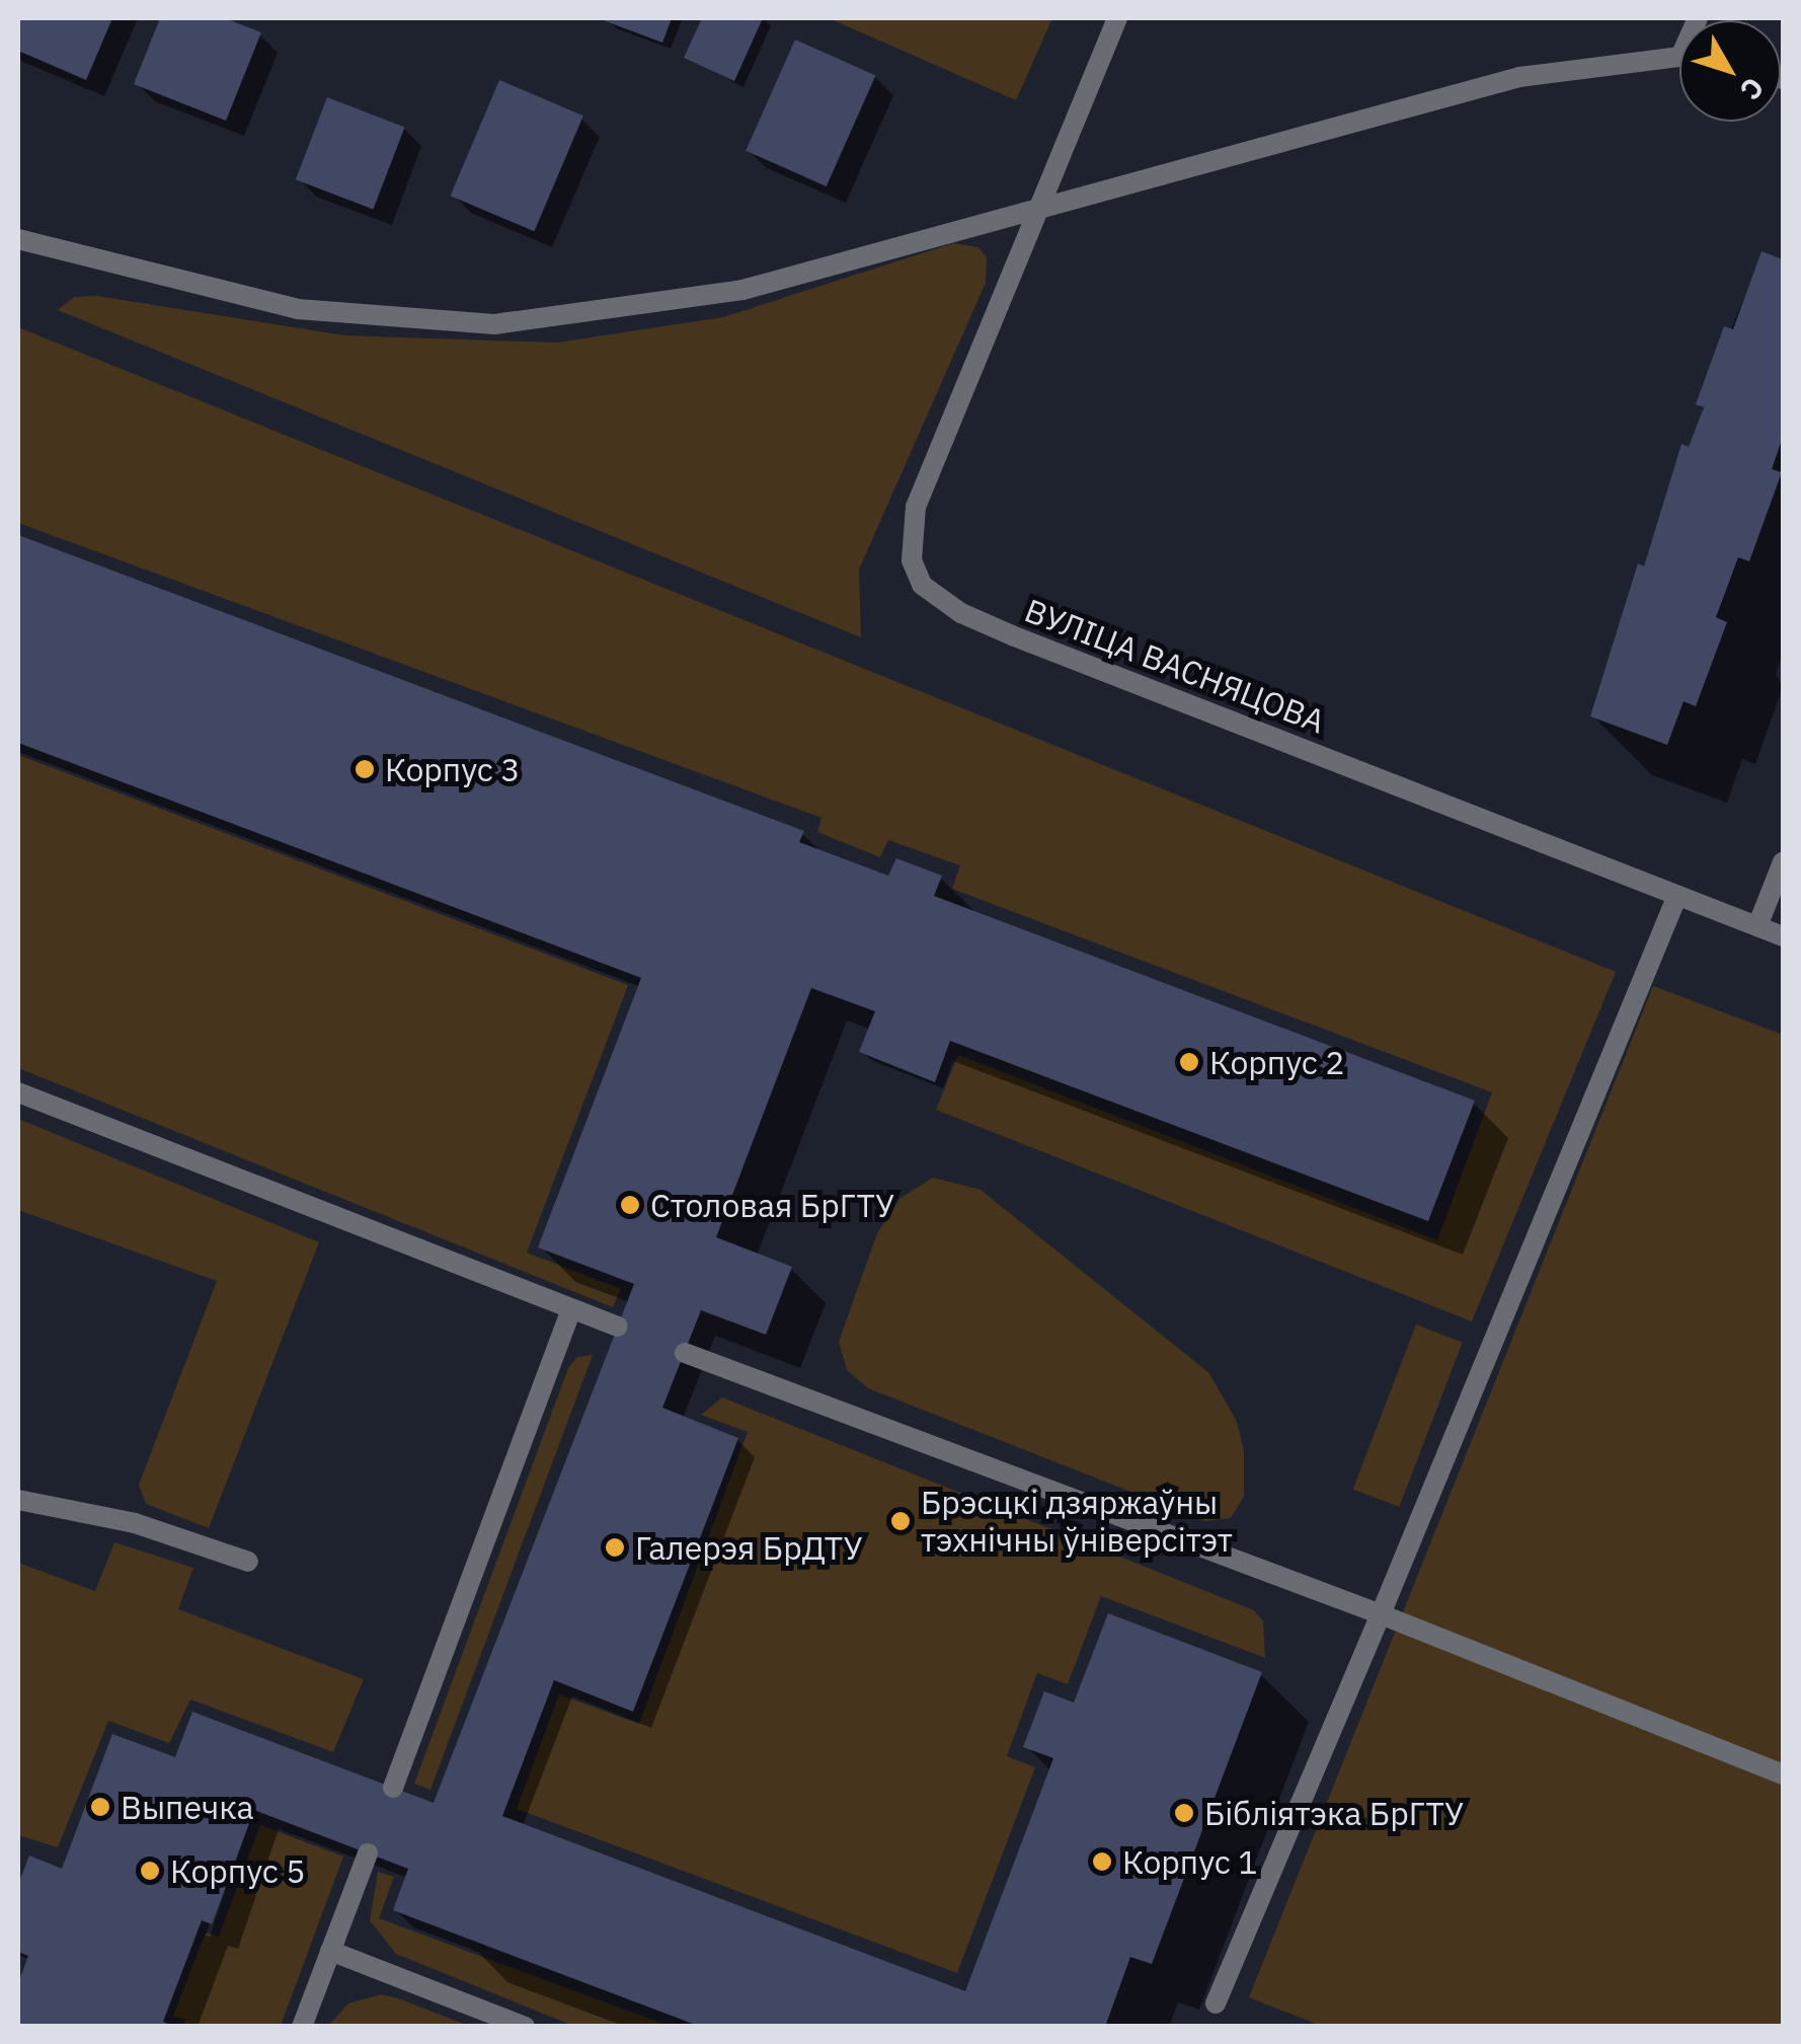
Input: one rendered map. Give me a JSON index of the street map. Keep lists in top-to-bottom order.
{
  "streets": {
    "street": ["ВУЛІЦА ВАСНЯЦОВА"]
  },
  "places": [
    "Корпус 3",
    "Корпус 2",
    "Столовая БрГТУ",
    "Брэсцкі дзяржаўны тэхнічны ўніверсітэт",
    "Галерэя БрДТУ",
    "Выпечка",
    "Бібліятэка БрГТУ",
    "Корпус 1",
    "Корпус 5"
  ],
  "north": "bottom right"
}
